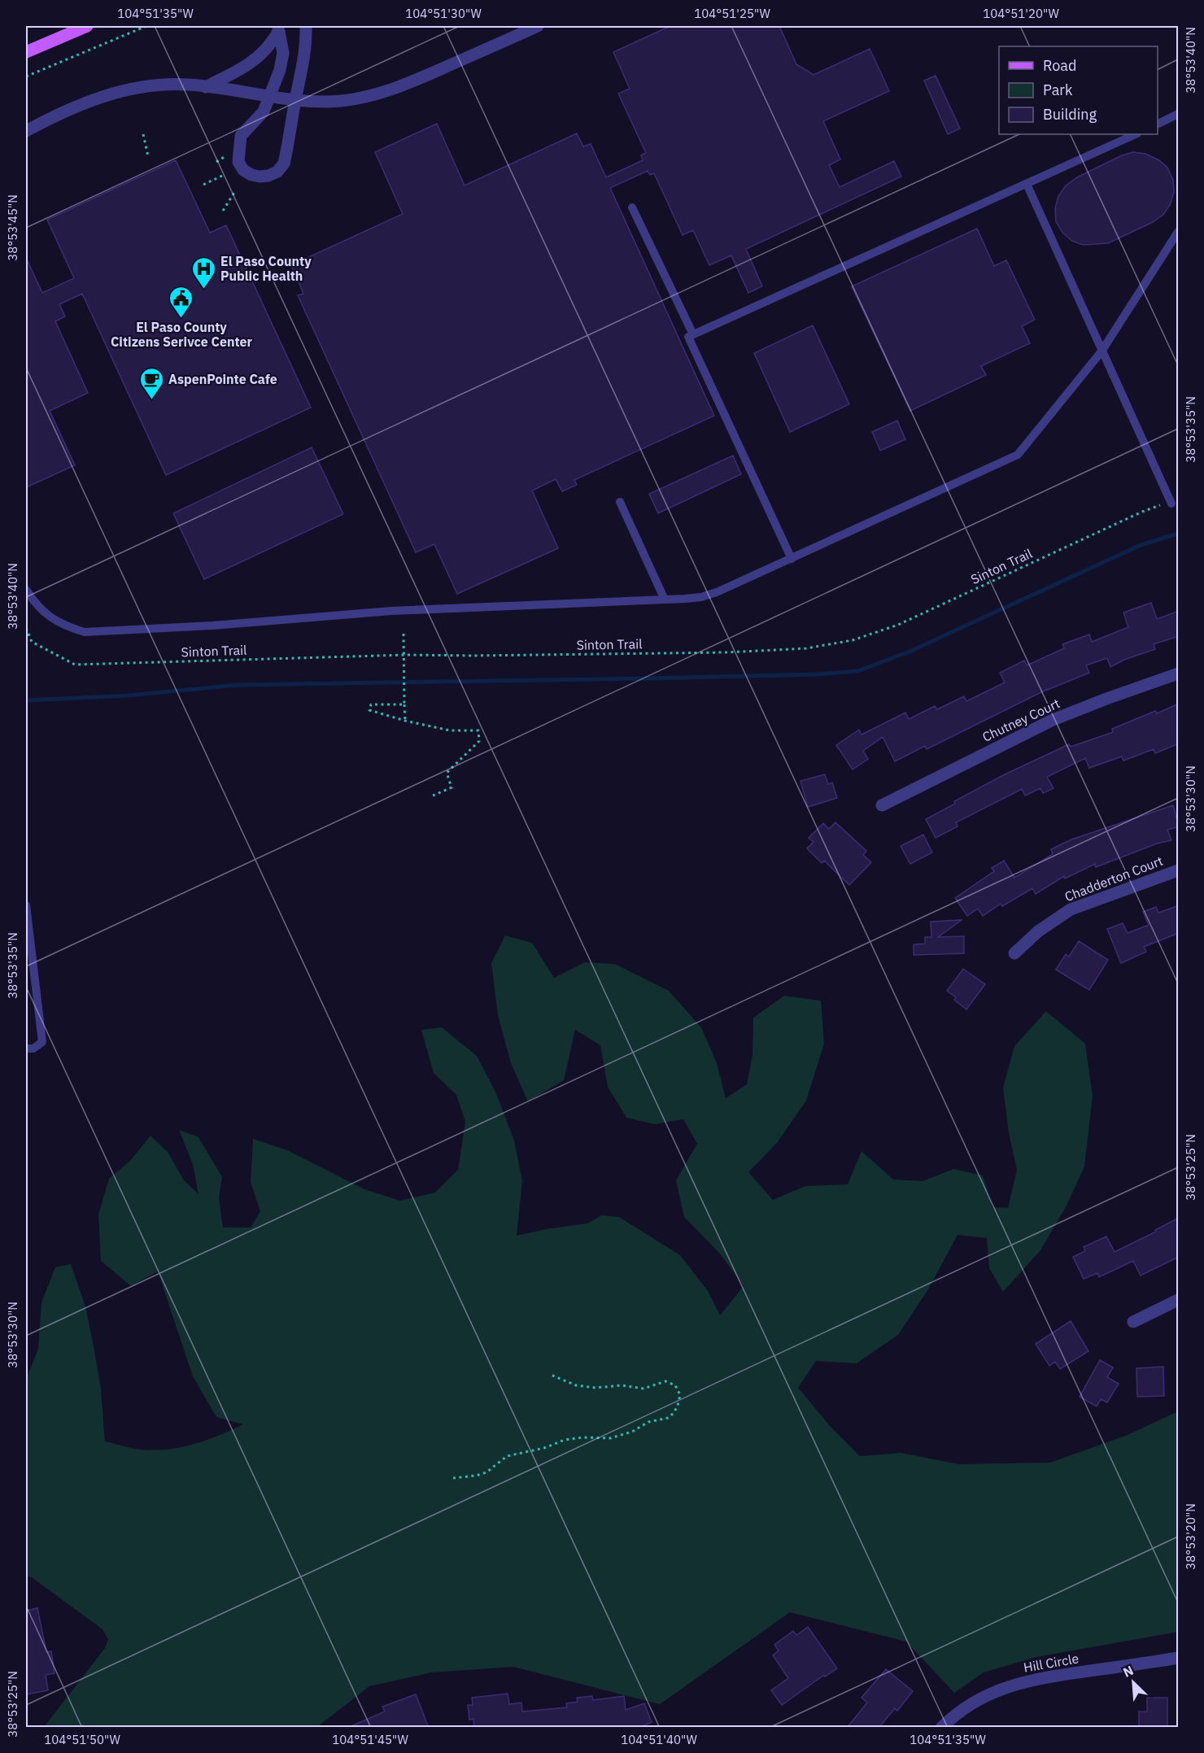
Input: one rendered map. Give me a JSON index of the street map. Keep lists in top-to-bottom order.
{
  "streets": {
    "street": ["Chutney Court", "Chadderton Court", "Hill Circle"],
    "path": ["Sinton Trail"]
  },
  "places": {
    "hospital": ["El Paso County Public Health"],
    "public building": ["El Paso County Citizens Serivce Center"],
    "cafe": ["AspenPointe Cafe"]
  },
  "legend": ["Road", "Park", "Building"],
  "north": "top left",
  "coordinates": [
    "104°51'35\"W",
    "104°51'30\"W",
    "104°51'25\"W",
    "104°51'20\"W",
    "38°53'40\"N",
    "38°53'45\"N",
    "38°53'35\"N",
    "38°53'30\"N",
    "38°53'25\"N",
    "38°53'20\"N",
    "104°51'50\"W",
    "104°51'45\"W",
    "104°51'40\"W"
  ]
}
